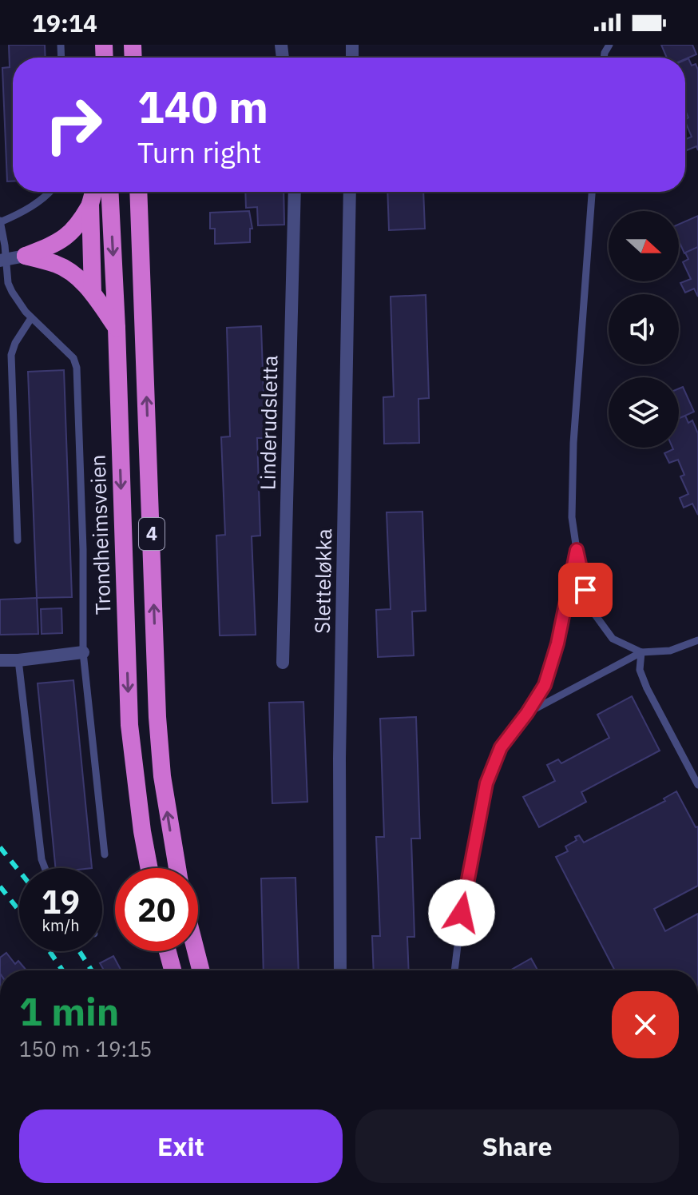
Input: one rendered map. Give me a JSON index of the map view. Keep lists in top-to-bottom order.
{
  "streets": {
    "highway": ["4", "Trondheimsveien"],
    "street": ["Linderudsletta", "Sletteløkka"]
  },
  "north": "right",
  "page": {
    "status": "19:14",
    "turn": ["140 m", "Turn right"],
    "speed": "19 km/h",
    "limit": "20",
    "heading": ["1 min", "150 m · 19:15"],
    "buttons": ["Exit", "Share"]
  }
}
